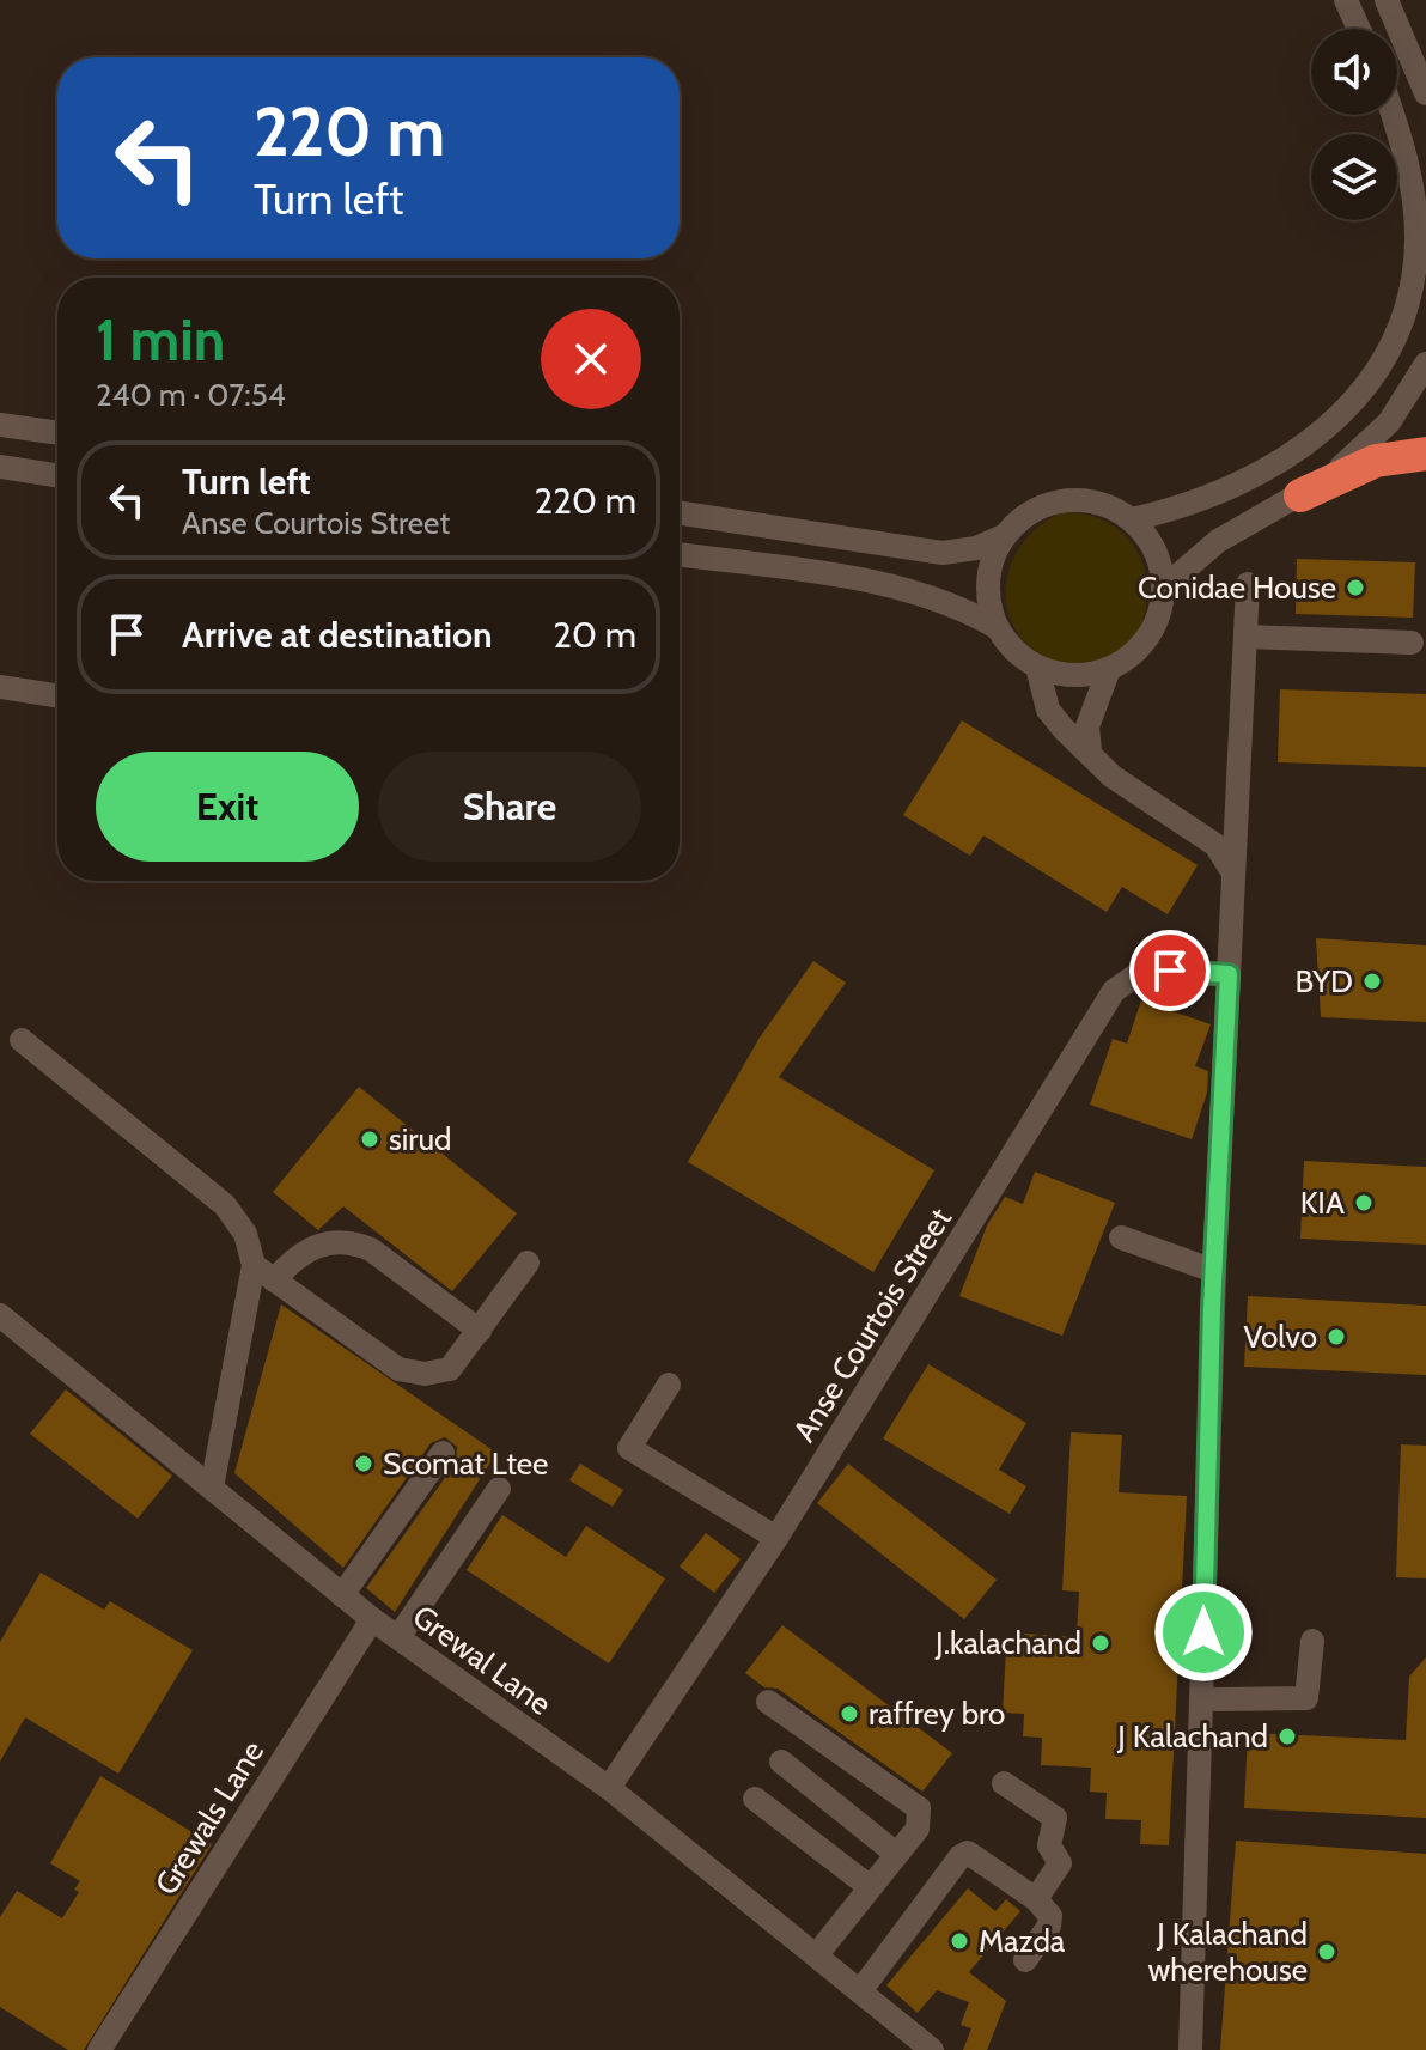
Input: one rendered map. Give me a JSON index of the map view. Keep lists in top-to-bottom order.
{
  "streets": {
    "street": ["Anse Courtois Street", "Grewal Lane", "Grewals Lane"]
  },
  "crossings": [
    ["Anse Courtois Street", "Grewal Lane"],
    ["Grewal Lane", "Grewals Lane"]
  ],
  "places": [
    "Conidae House",
    "BYD",
    "sirud",
    "KIA",
    "Volvo",
    "Scomat Ltee",
    "J.kalachand",
    "raffrey bro",
    "J Kalachand",
    "Mazda",
    "J Kalachand wherehouse"
  ],
  "page": {
    "turn": ["220 m", "Turn left"],
    "heading": ["1 min", "240 m · 07:54"],
    "list": [
      {
        "name": "Turn left",
        "note": "Anse Courtois Street",
        "value": "220 m"
      },
      {
        "name": "Arrive at destination",
        "value": "20 m"
      }
    ],
    "buttons": ["Exit", "Share"]
  }
}
